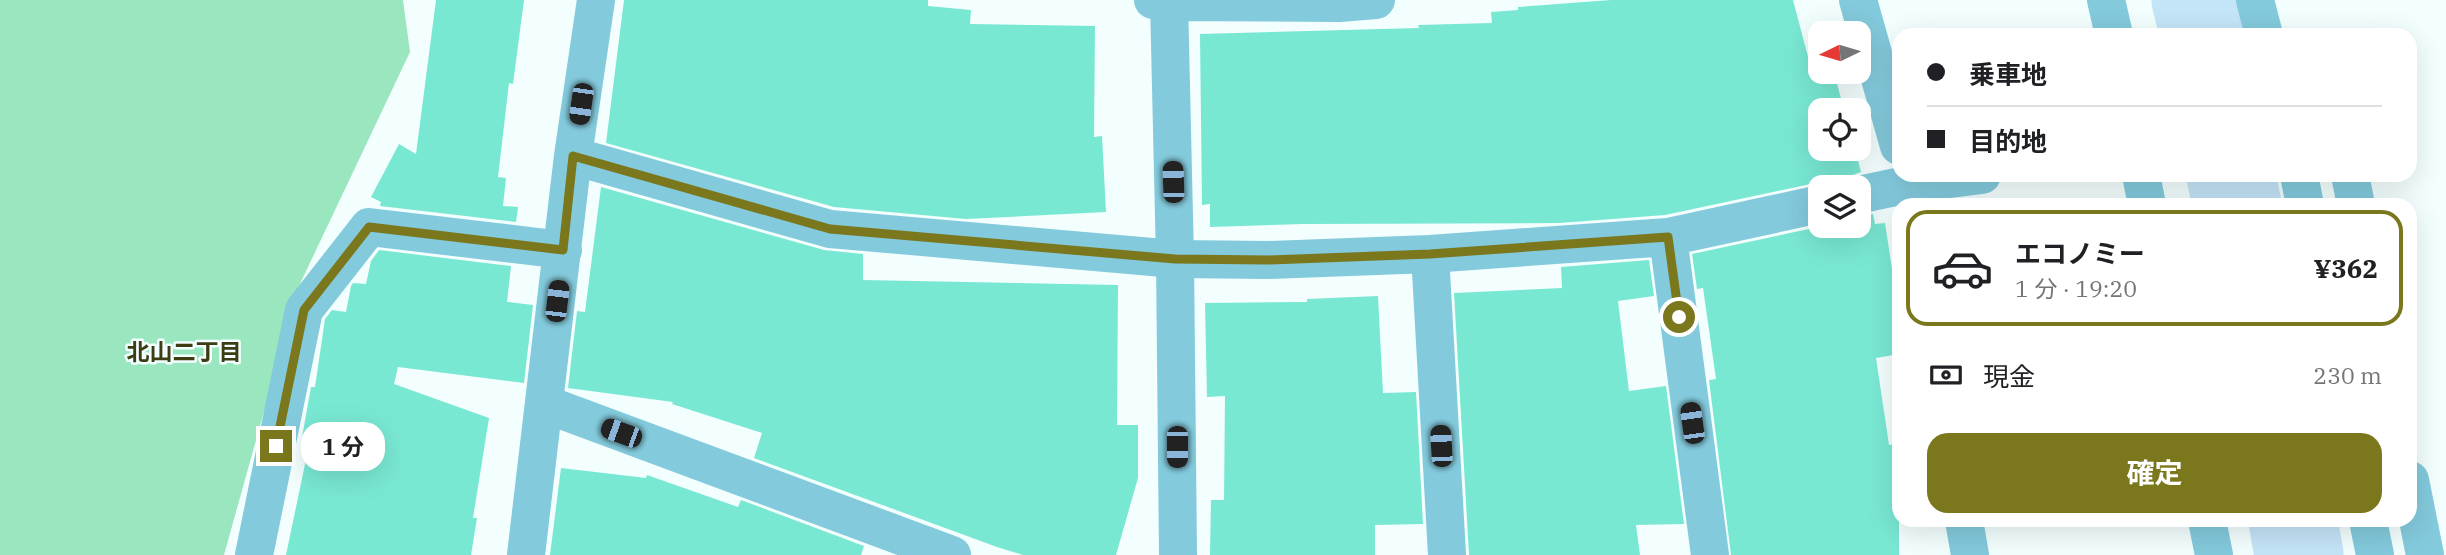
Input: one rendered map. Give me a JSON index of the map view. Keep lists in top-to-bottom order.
{
  "districts": ["北山二丁目"],
  "north": "left",
  "page": {
    "banner": ["乗車地", "目的地"],
    "list": [
      {
        "name": "エコノミー",
        "note": "1 分 · 19:20",
        "value": "¥362"
      }
    ],
    "pay": ["現金", "230 m"],
    "buttons": "確定",
    "bubble": "1 分"
  }
}
